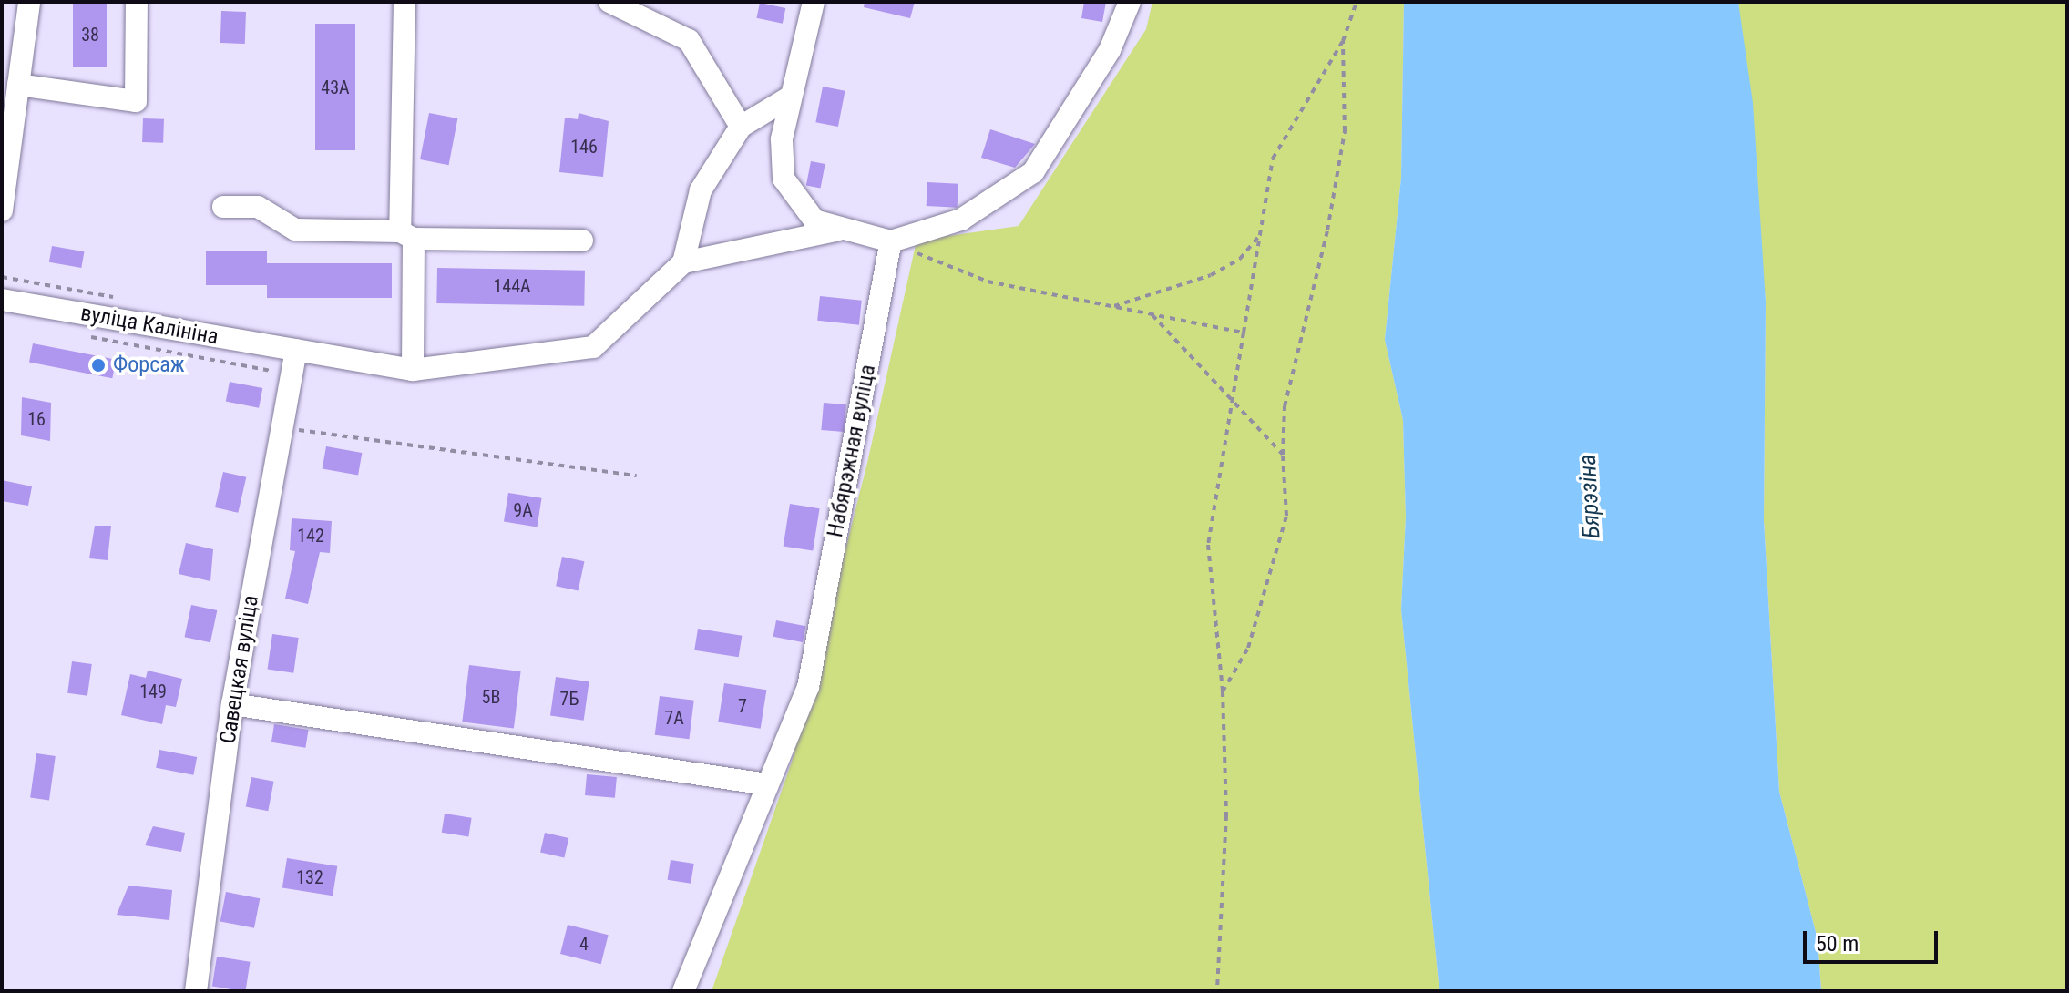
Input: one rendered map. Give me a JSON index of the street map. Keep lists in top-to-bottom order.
{
  "streets": {
    "street": ["вуліца Калініна", "Набярэжная вуліца", "Савецкая вуліца"]
  },
  "crossings": [
    ["вуліца Калініна", "Савецкая вуліца"]
  ],
  "water": ["Бярэзіна"],
  "places": ["Форсаж"],
  "house_numbers": [
    "38",
    "43А",
    "146",
    "144А",
    "16",
    "9А",
    "142",
    "149",
    "5В",
    "7Б",
    "7",
    "7А",
    "132",
    "4"
  ],
  "scale_bar": "50 m"
}
